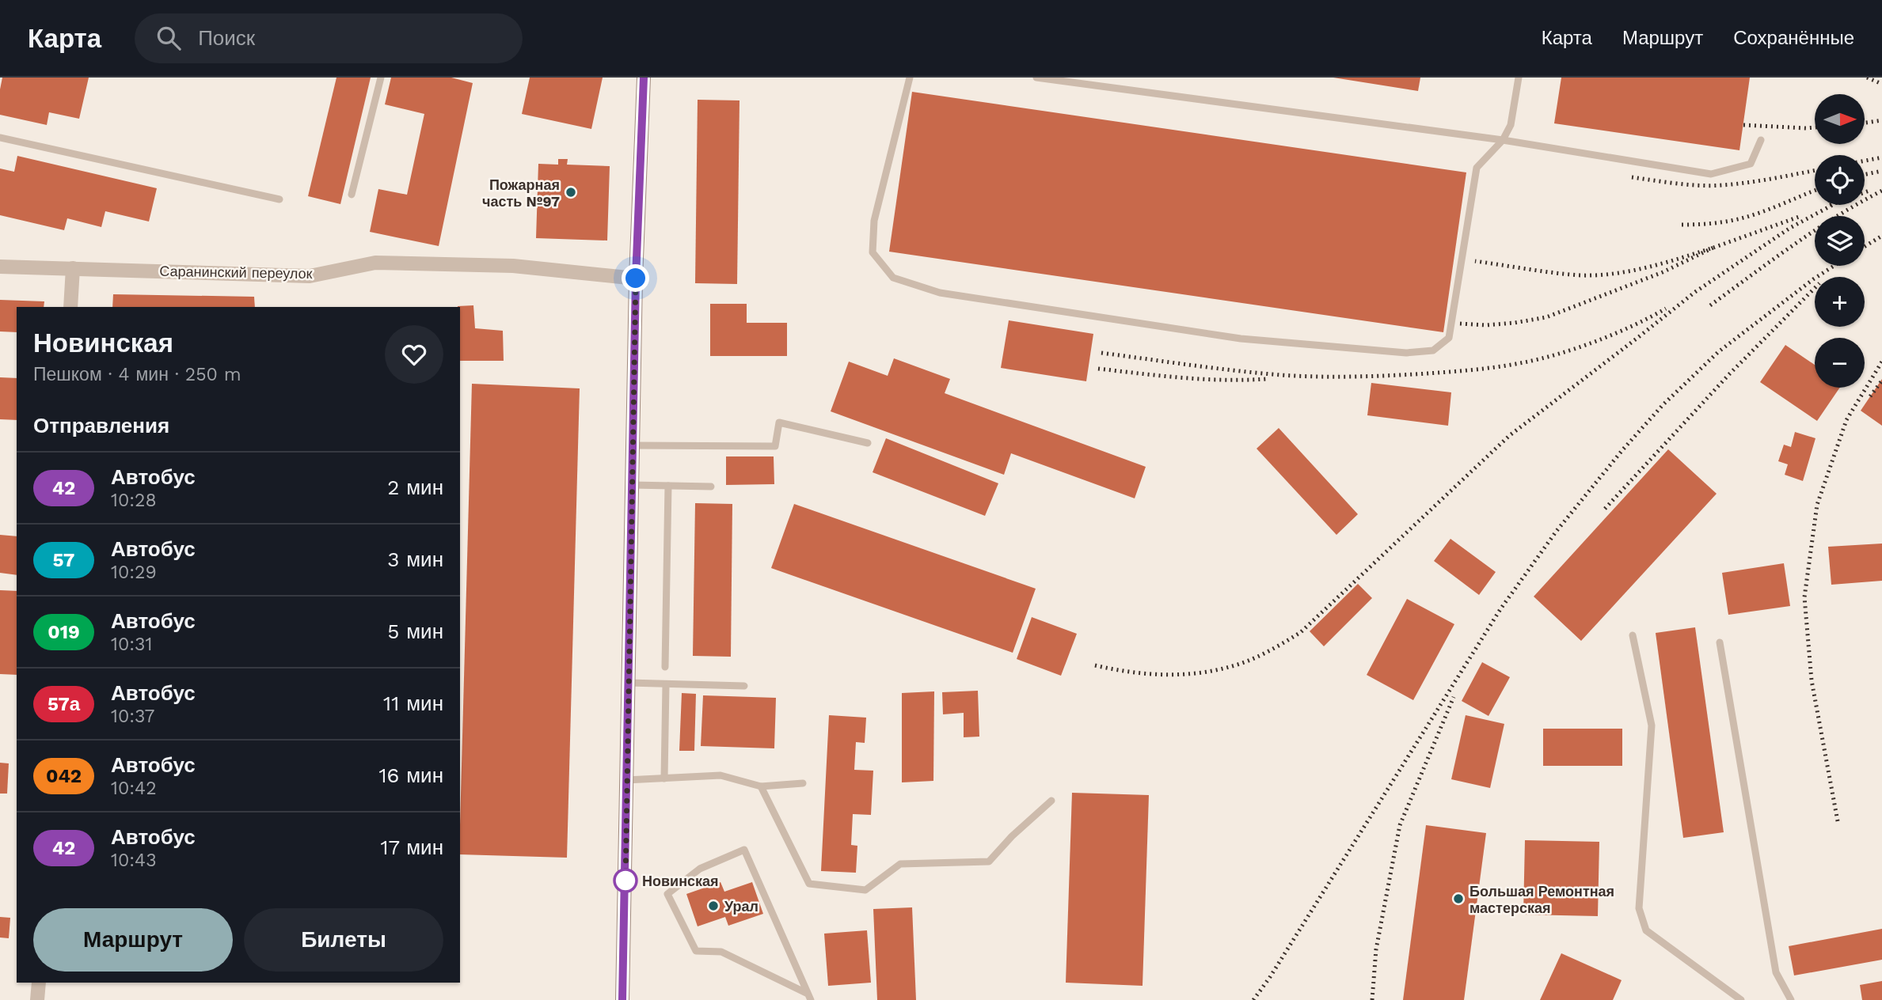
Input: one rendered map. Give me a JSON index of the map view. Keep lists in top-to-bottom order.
{
  "streets": {
    "street": ["Саранинский переулок"]
  },
  "places": [
    "Пожарная часть №97",
    "Новинская",
    "Большая Ремонтная мастерская",
    "Урал"
  ],
  "lines": ["bus line 42"],
  "north": "right",
  "page": {
    "header": "Карта",
    "search": "Поиск",
    "nav": ["Карта", "Маршрут", "Сохранённые"],
    "map_buttons": ["+", "−"],
    "heading": [
      ["Новинская", "Пешком · 4 мин · 250 m"],
      "Отправления"
    ],
    "list": [
      {
        "mark": "42",
        "name": "Автобус",
        "note": "10:28",
        "value": "2 мин"
      },
      {
        "mark": "57",
        "name": "Автобус",
        "note": "10:29",
        "value": "3 мин"
      },
      {
        "mark": "019",
        "name": "Автобус",
        "note": "10:31",
        "value": "5 мин"
      },
      {
        "mark": "57а",
        "name": "Автобус",
        "note": "10:37",
        "value": "11 мин"
      },
      {
        "mark": "042",
        "name": "Автобус",
        "note": "10:42",
        "value": "16 мин"
      },
      {
        "mark": "42",
        "name": "Автобус",
        "note": "10:43",
        "value": "17 мин"
      }
    ],
    "buttons": ["Маршрут", "Билеты"]
  }
}
